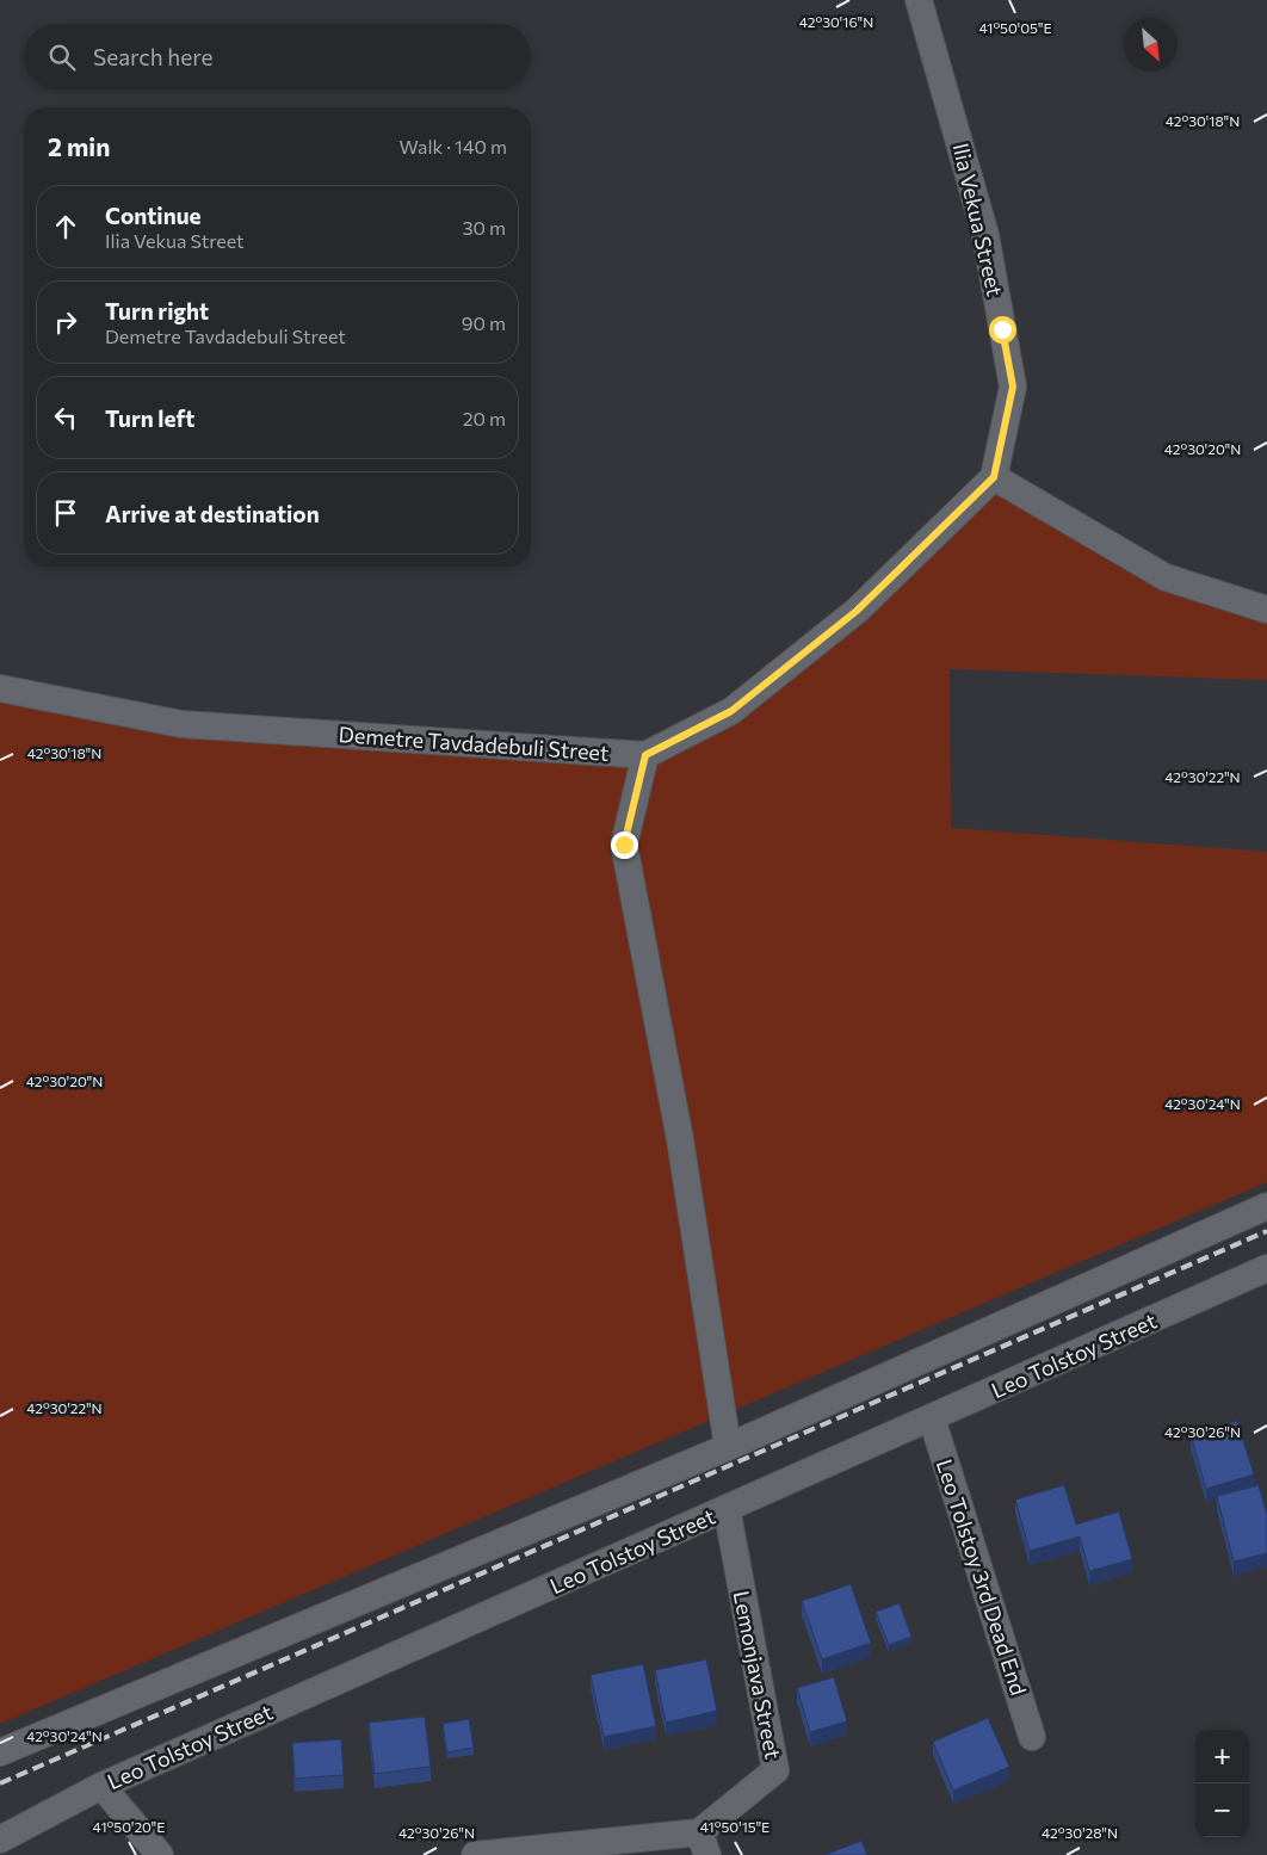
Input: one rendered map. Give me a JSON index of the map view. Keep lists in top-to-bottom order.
{
  "streets": {
    "street": [
      "Ilia Vekua Street",
      "Demetre Tavdadebuli Street",
      "Leo Tolstoy Street",
      "Leo Tolstoy 3rd Dead End",
      "Lemonjava Street"
    ]
  },
  "crossings": [
    ["Leo Tolstoy Street", "Leo Tolstoy 3rd Dead End"],
    ["Leo Tolstoy Street", "Lemonjava Street"]
  ],
  "north": "bottom right",
  "page": {
    "search": "Search here",
    "heading": ["2 min", "Walk · 140 m"],
    "list": [
      ["Continue", "Ilia Vekua Street", "30 m"],
      ["Turn right", "Demetre Tavdadebuli Street", "90 m"],
      ["Turn left", "20 m"],
      "Arrive at destination"
    ],
    "map_buttons": ["+", "−"]
  },
  "coordinates": [
    "42°30'16\"N",
    "41°50'05\"E",
    "42°30'18\"N",
    "42°30'20\"N",
    "42°30'22\"N",
    "42°30'24\"N",
    "42°30'26\"N",
    "41°50'20\"E",
    "41°50'15\"E",
    "42°30'28\"N"
  ]
}
